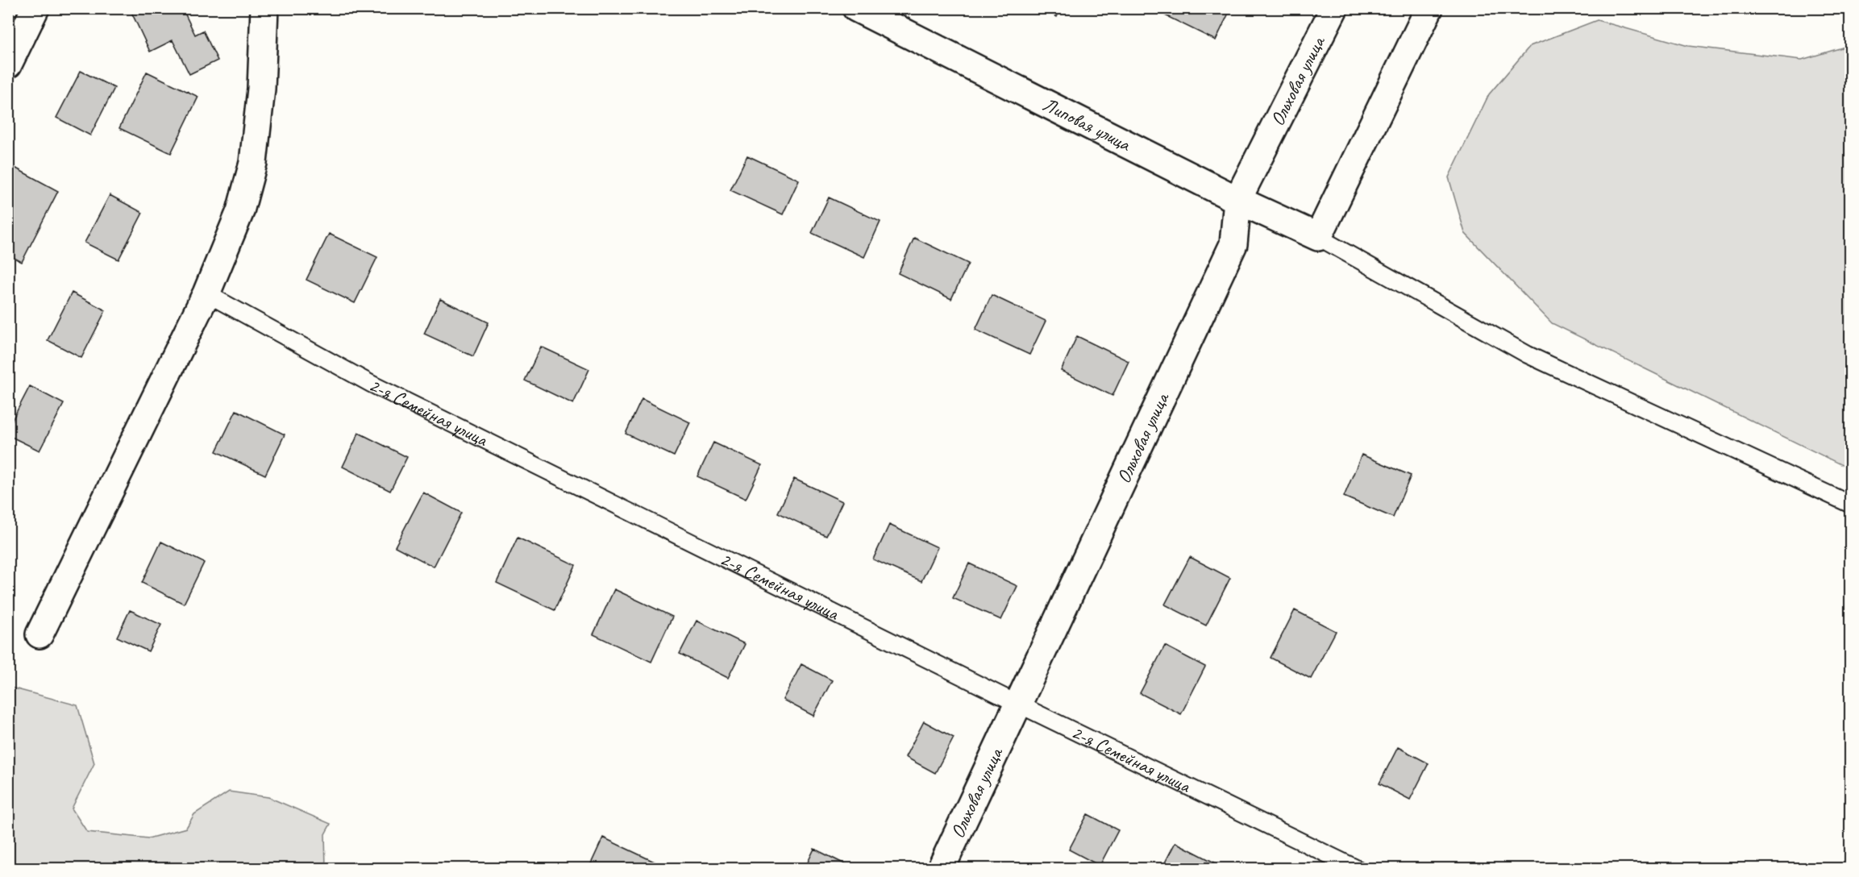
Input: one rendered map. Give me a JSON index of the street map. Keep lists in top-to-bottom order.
{
  "streets": {
    "street": ["Ольховая улица", "Липовая улица"],
    "lane": ["2-я Семейная улица"]
  },
  "crossings": [
    ["Ольховая улица", "Липовая улица"],
    ["Ольховая улица", "2-я Семейная улица"]
  ]
}
